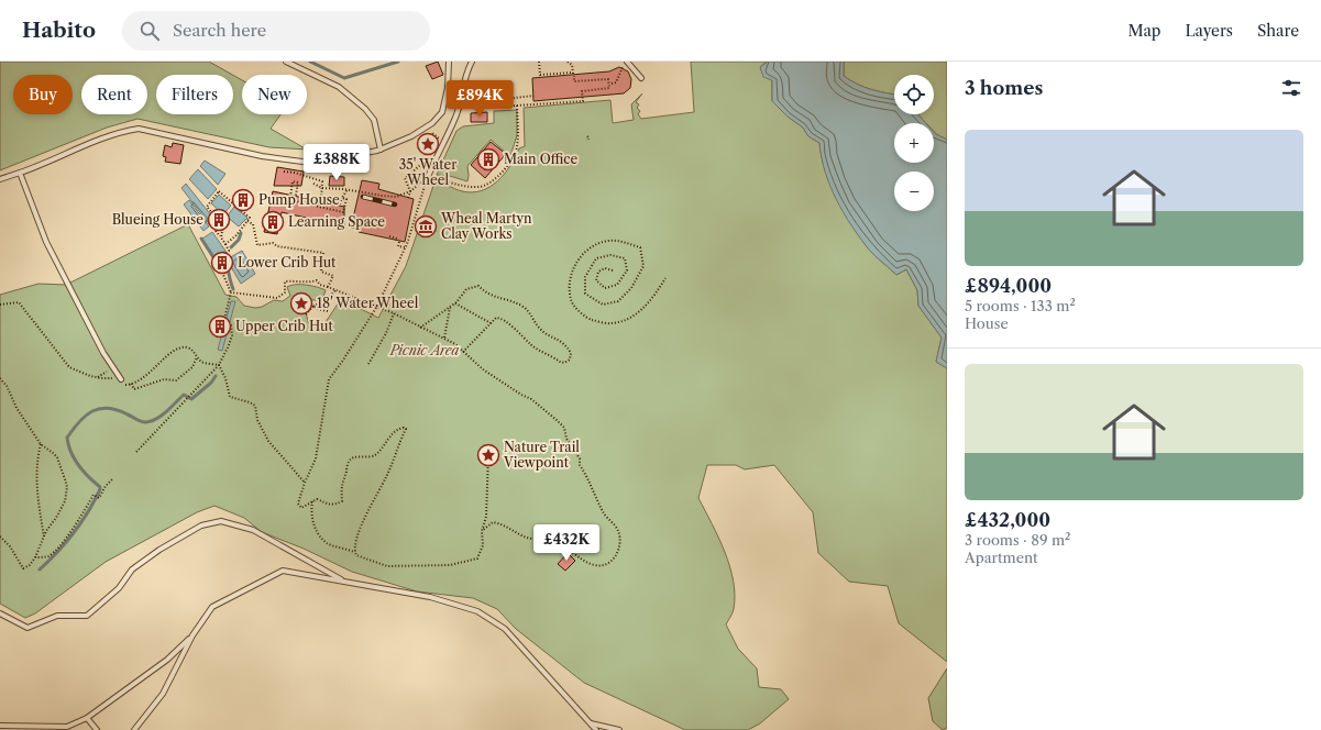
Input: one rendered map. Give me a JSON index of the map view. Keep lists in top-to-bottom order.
{
  "parks": ["Picnic Area"],
  "places": {
    "place": ["35' Water Wheel", "18' Water Wheel", "Nature Trail Viewpoint"],
    "building": [
      "Main Office",
      "Pump House",
      "Blueing House",
      "Learning Space",
      "Lower Crib Hut",
      "Upper Crib Hut"
    ],
    "museum": ["Wheal Martyn Clay Works"]
  },
  "page": {
    "header": "Habito",
    "search": "Search here",
    "nav": ["Map", "Layers", "Share"],
    "heading": "3 homes",
    "map_buttons": ["+", "−"],
    "chip": [
      "Buy",
      "Rent",
      "Filters",
      "New"
    ],
    "price": ["£894K", "£388K", "£432K"],
    "list": [
      {
        "name": "£894,000",
        "note": "5 rooms · 133 m² · House"
      },
      {
        "name": "£432,000",
        "note": "3 rooms · 89 m² · Apartment"
      }
    ]
  }
}
